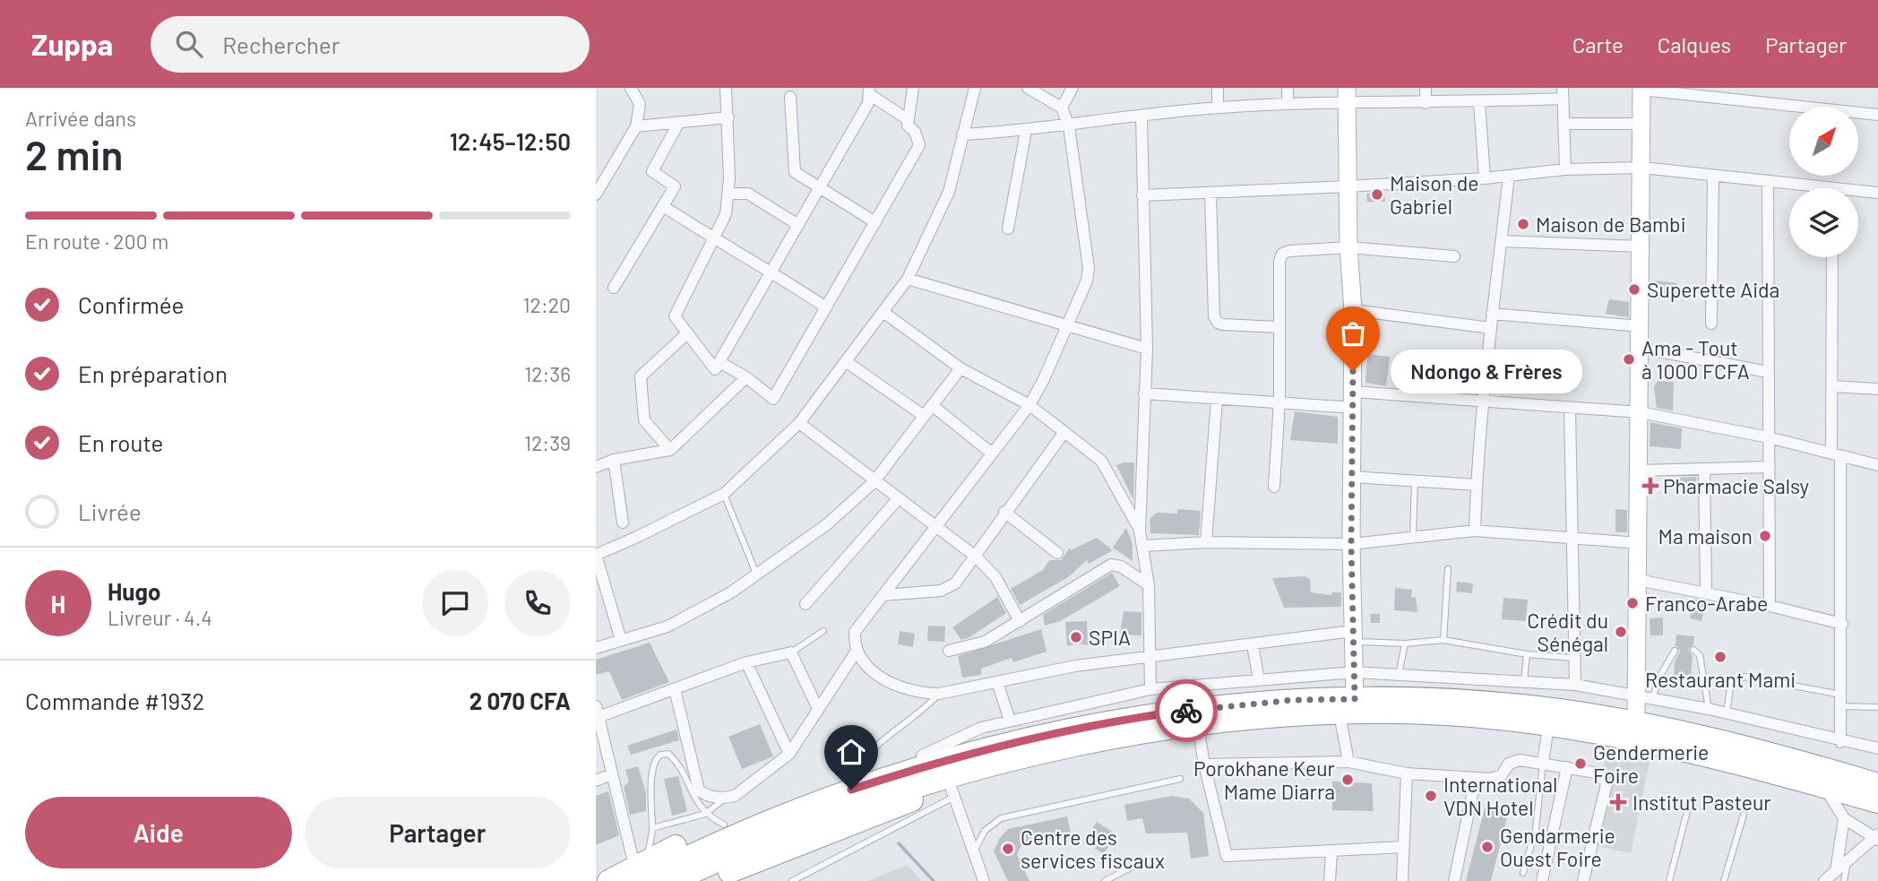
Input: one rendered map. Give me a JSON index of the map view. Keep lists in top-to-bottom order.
{
  "places": {
    "other": [
      "Maison de Gabriel",
      "Maison de Bambi",
      "Superette Aida",
      "Ama - Tout à 1000 FCFA",
      "Ndongo & Frères",
      "Ma maison",
      "Franco-Arabe",
      "Crédit du Sénégal",
      "SPIA",
      "Restaurant Mami",
      "Gendermerie Foire",
      "Porokhane Keur Mame Diarra",
      "International VDN Hotel",
      "Gendarmerie Ouest Foire",
      "Centre des services fiscaux"
    ],
    "health": ["Pharmacie Salsy", "Institut Pasteur"]
  },
  "north": "top right",
  "page": {
    "header": "Zuppa",
    "search": "Rechercher",
    "nav": ["Carte", "Calques", "Partager"],
    "heading": ["2 min", "Arrivée dans", "12:45–12:50"],
    "panel": [
      "Hugo",
      "Livreur · 4.4",
      "Commande #1932",
      "2 070 CFA"
    ],
    "bar": "En route · 200 m",
    "list": [
      ["Confirmée", "12:20"],
      ["En préparation", "12:36"],
      ["En route", "12:39"],
      "Livrée"
    ],
    "bubble": "Ndongo & Frères",
    "round": "H",
    "buttons": ["Aide", "Partager"]
  }
}
